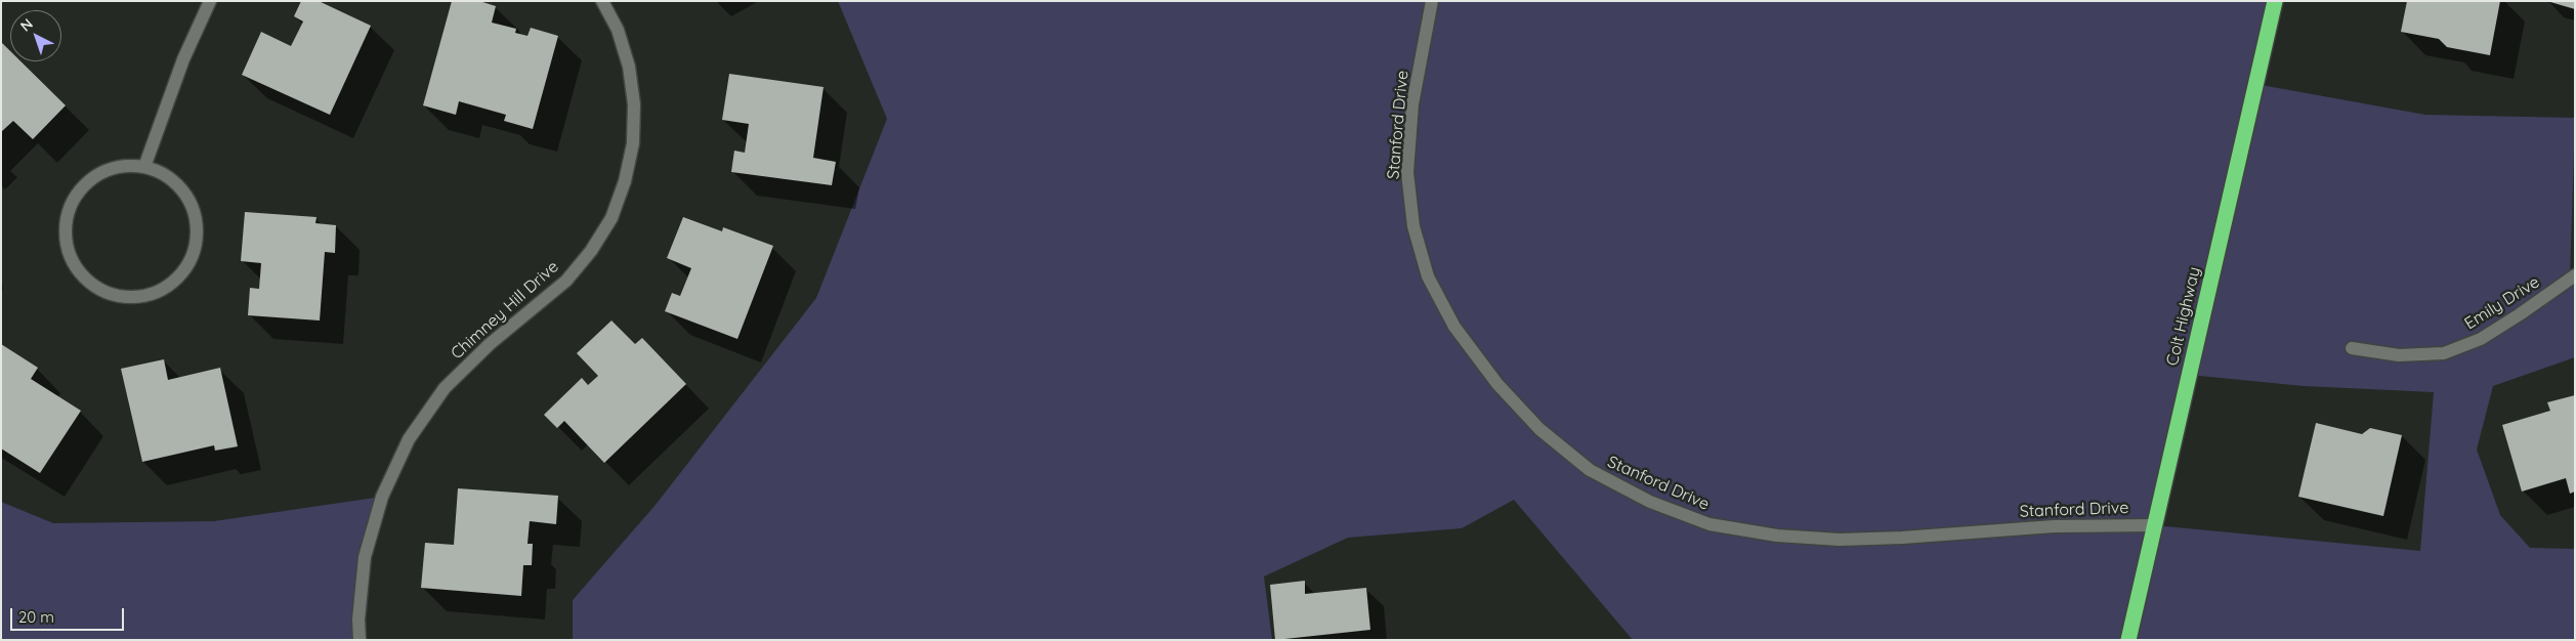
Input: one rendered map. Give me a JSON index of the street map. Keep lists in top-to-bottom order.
{
  "streets": {
    "highway": ["Colt Highway"],
    "street": ["Stanford Drive", "Emily Drive", "Chimney Hill Drive"]
  },
  "crossings": [
    ["Stanford Drive", "Colt Highway"]
  ],
  "scale_bar": "20 m",
  "north": "top left"
}
